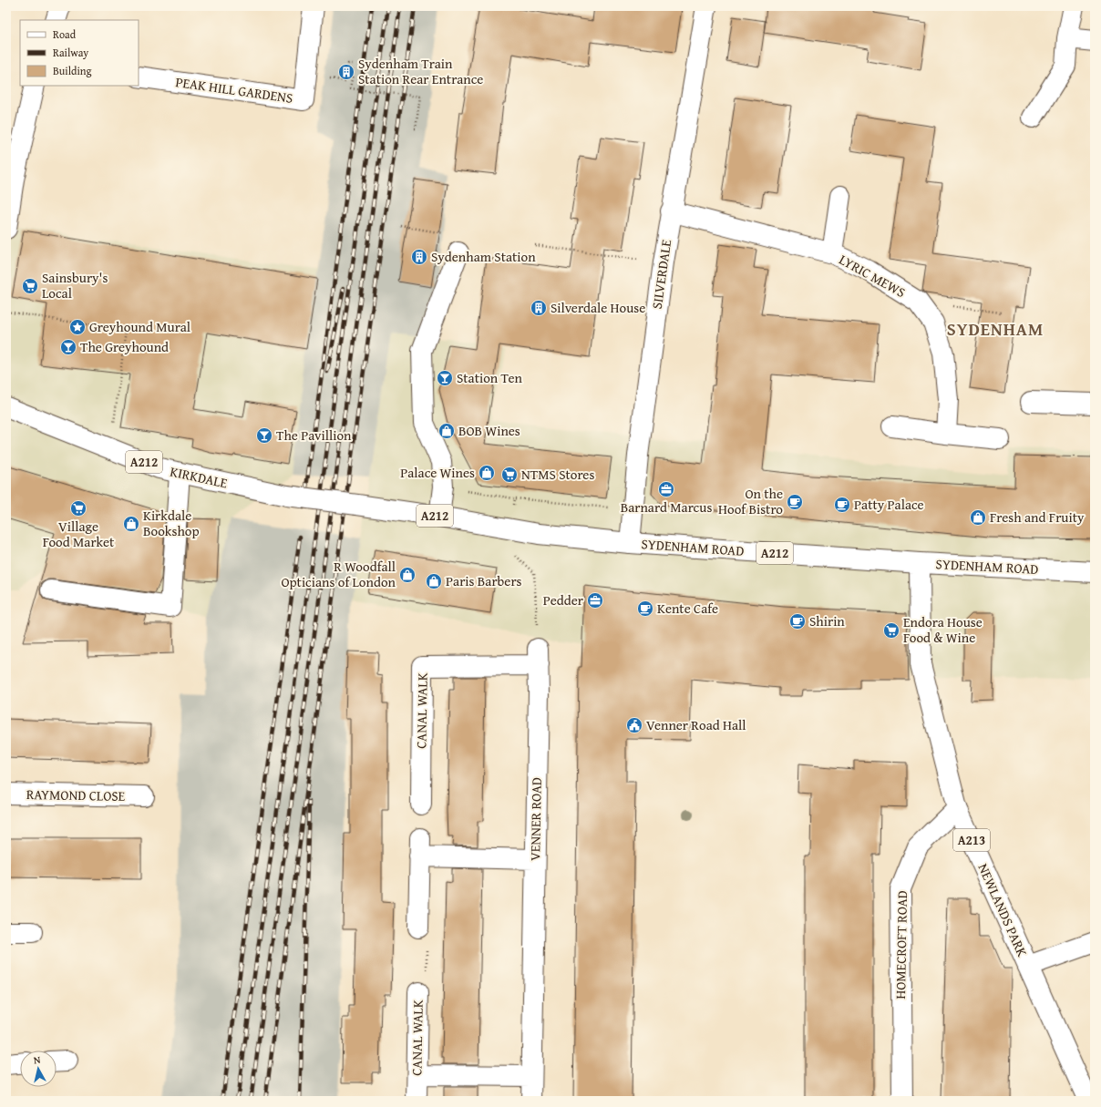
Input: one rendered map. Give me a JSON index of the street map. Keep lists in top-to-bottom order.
{
  "streets": {
    "street": [
      "PEAK HILL GARDENS",
      "SILVERDALE",
      "LYRIC MEWS",
      "A212",
      "KIRKDALE",
      "SYDENHAM ROAD",
      "CANAL WALK",
      "RAYMOND CLOSE",
      "VENNER ROAD",
      "A213",
      "NEWLANDS PARK",
      "HOMECROFT ROAD"
    ]
  },
  "crossings": [
    ["SILVERDALE", "LYRIC MEWS"],
    ["SILVERDALE", "SYDENHAM ROAD"],
    ["KIRKDALE", "SYDENHAM ROAD"],
    ["SYDENHAM ROAD", "NEWLANDS PARK"],
    ["CANAL WALK", "VENNER ROAD"],
    ["NEWLANDS PARK", "HOMECROFT ROAD"]
  ],
  "districts": ["SYDENHAM"],
  "places": {
    "building": ["Sydenham Train Station Rear Entrance", "Sydenham Station", "Silverdale House"],
    "supermarket": [
      "Sainsbury's Local",
      "NTMS Stores",
      "Village Food Market",
      "Endora House Food & Wine"
    ],
    "place": ["Greyhound Mural"],
    "bar": ["The Greyhound", "Station Ten", "The Pavillion"],
    "shop": [
      "BOB Wines",
      "Palace Wines",
      "Fresh and Fruity",
      "Kirkdale Bookshop",
      "R Woodfall Opticians of London",
      "Paris Barbers"
    ],
    "office": ["Barnard Marcus", "Pedder"],
    "cafe": [
      "On the Hoof Bistro",
      "Patty Palace",
      "Kente Cafe",
      "Shirin"
    ],
    "public building": ["Venner Road Hall"]
  },
  "legend": ["Road", "Railway", "Building"],
  "north": "top"
}
